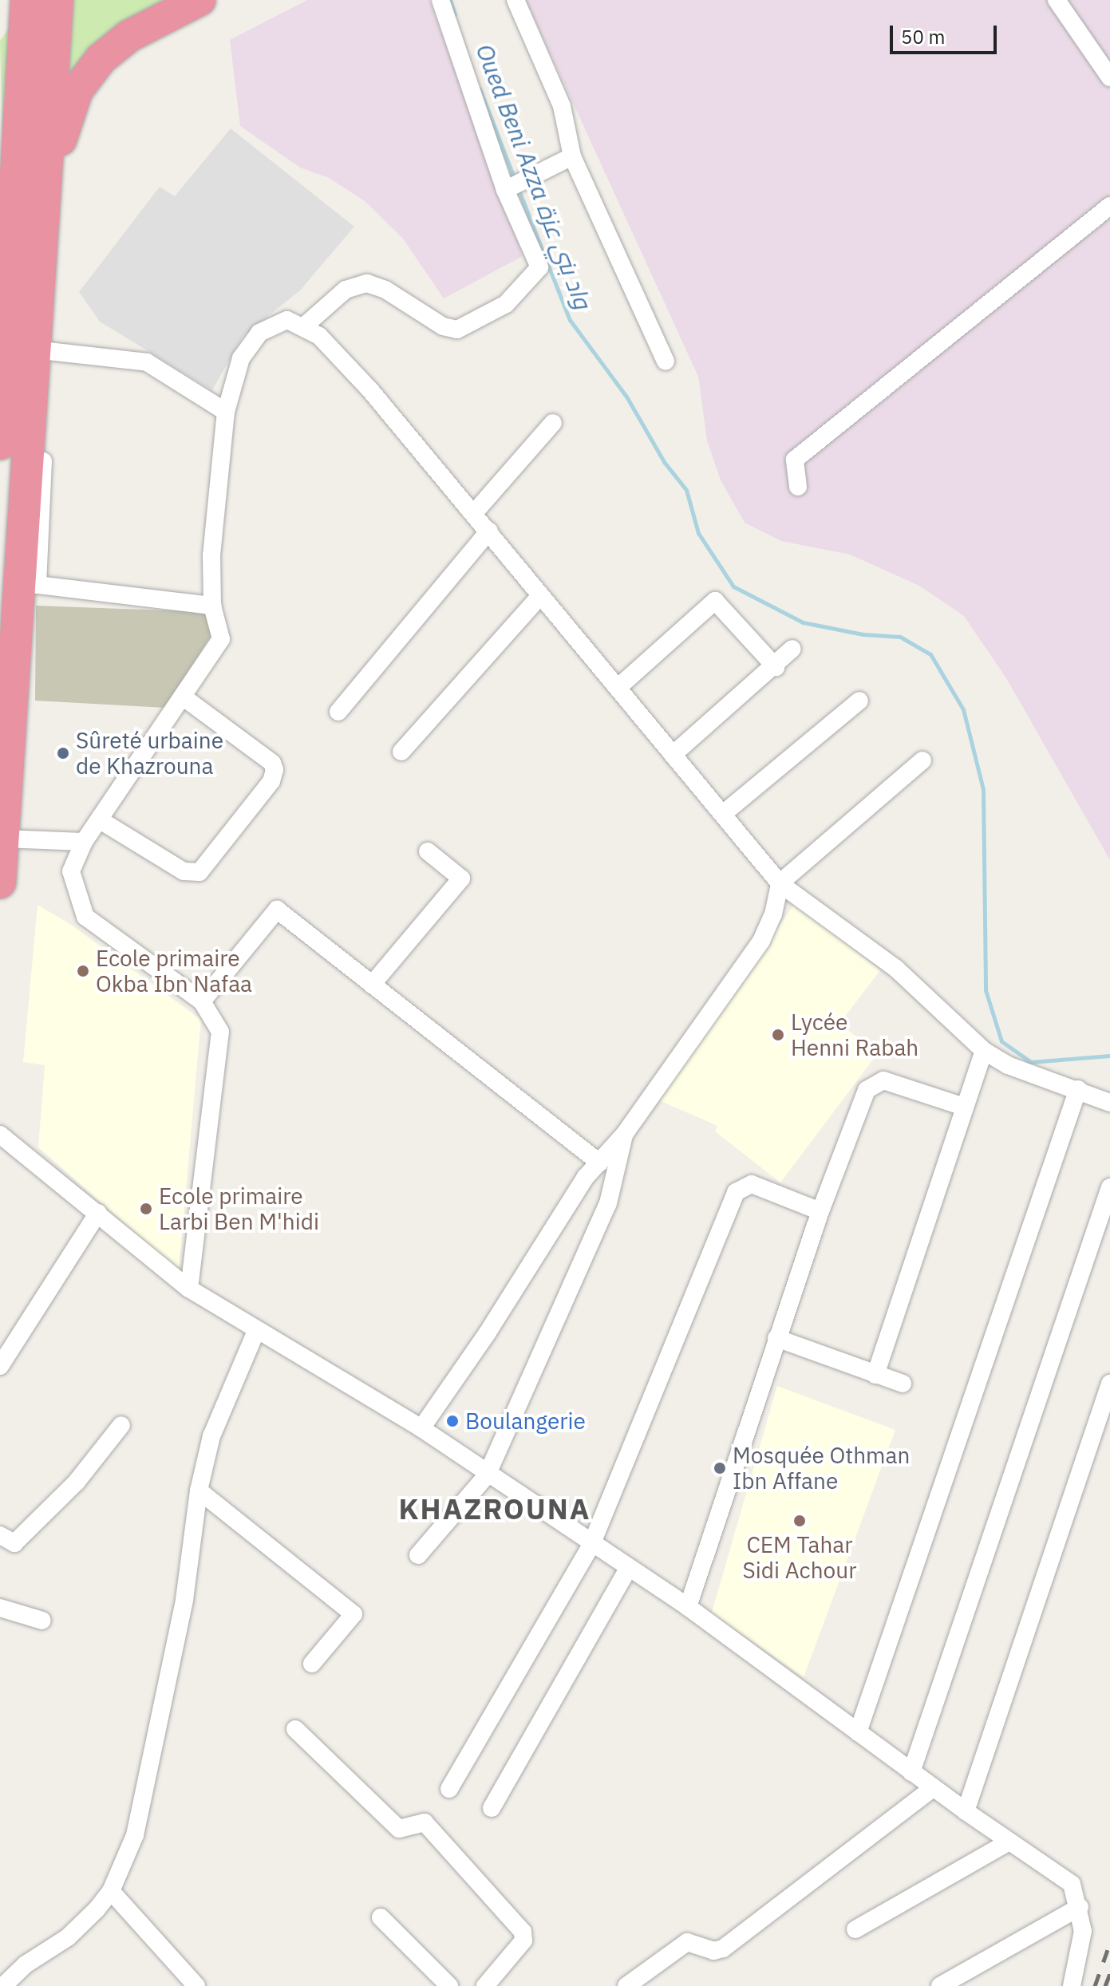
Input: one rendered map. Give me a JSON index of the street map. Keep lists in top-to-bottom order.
{
  "districts": ["KHAZROUNA"],
  "water": ["Oued Beni Azza واد بني عزة"],
  "places": [
    "Sûreté urbaine de Khazrouna",
    "Ecole primaire Okba Ibn Nafaa",
    "Lycée Henni Rabah",
    "Ecole primaire Larbi Ben M'hidi",
    "Boulangerie",
    "Mosquée Othman Ibn Affane",
    "CEM Tahar Sidi Achour"
  ],
  "scale_bar": "50 m"
}
